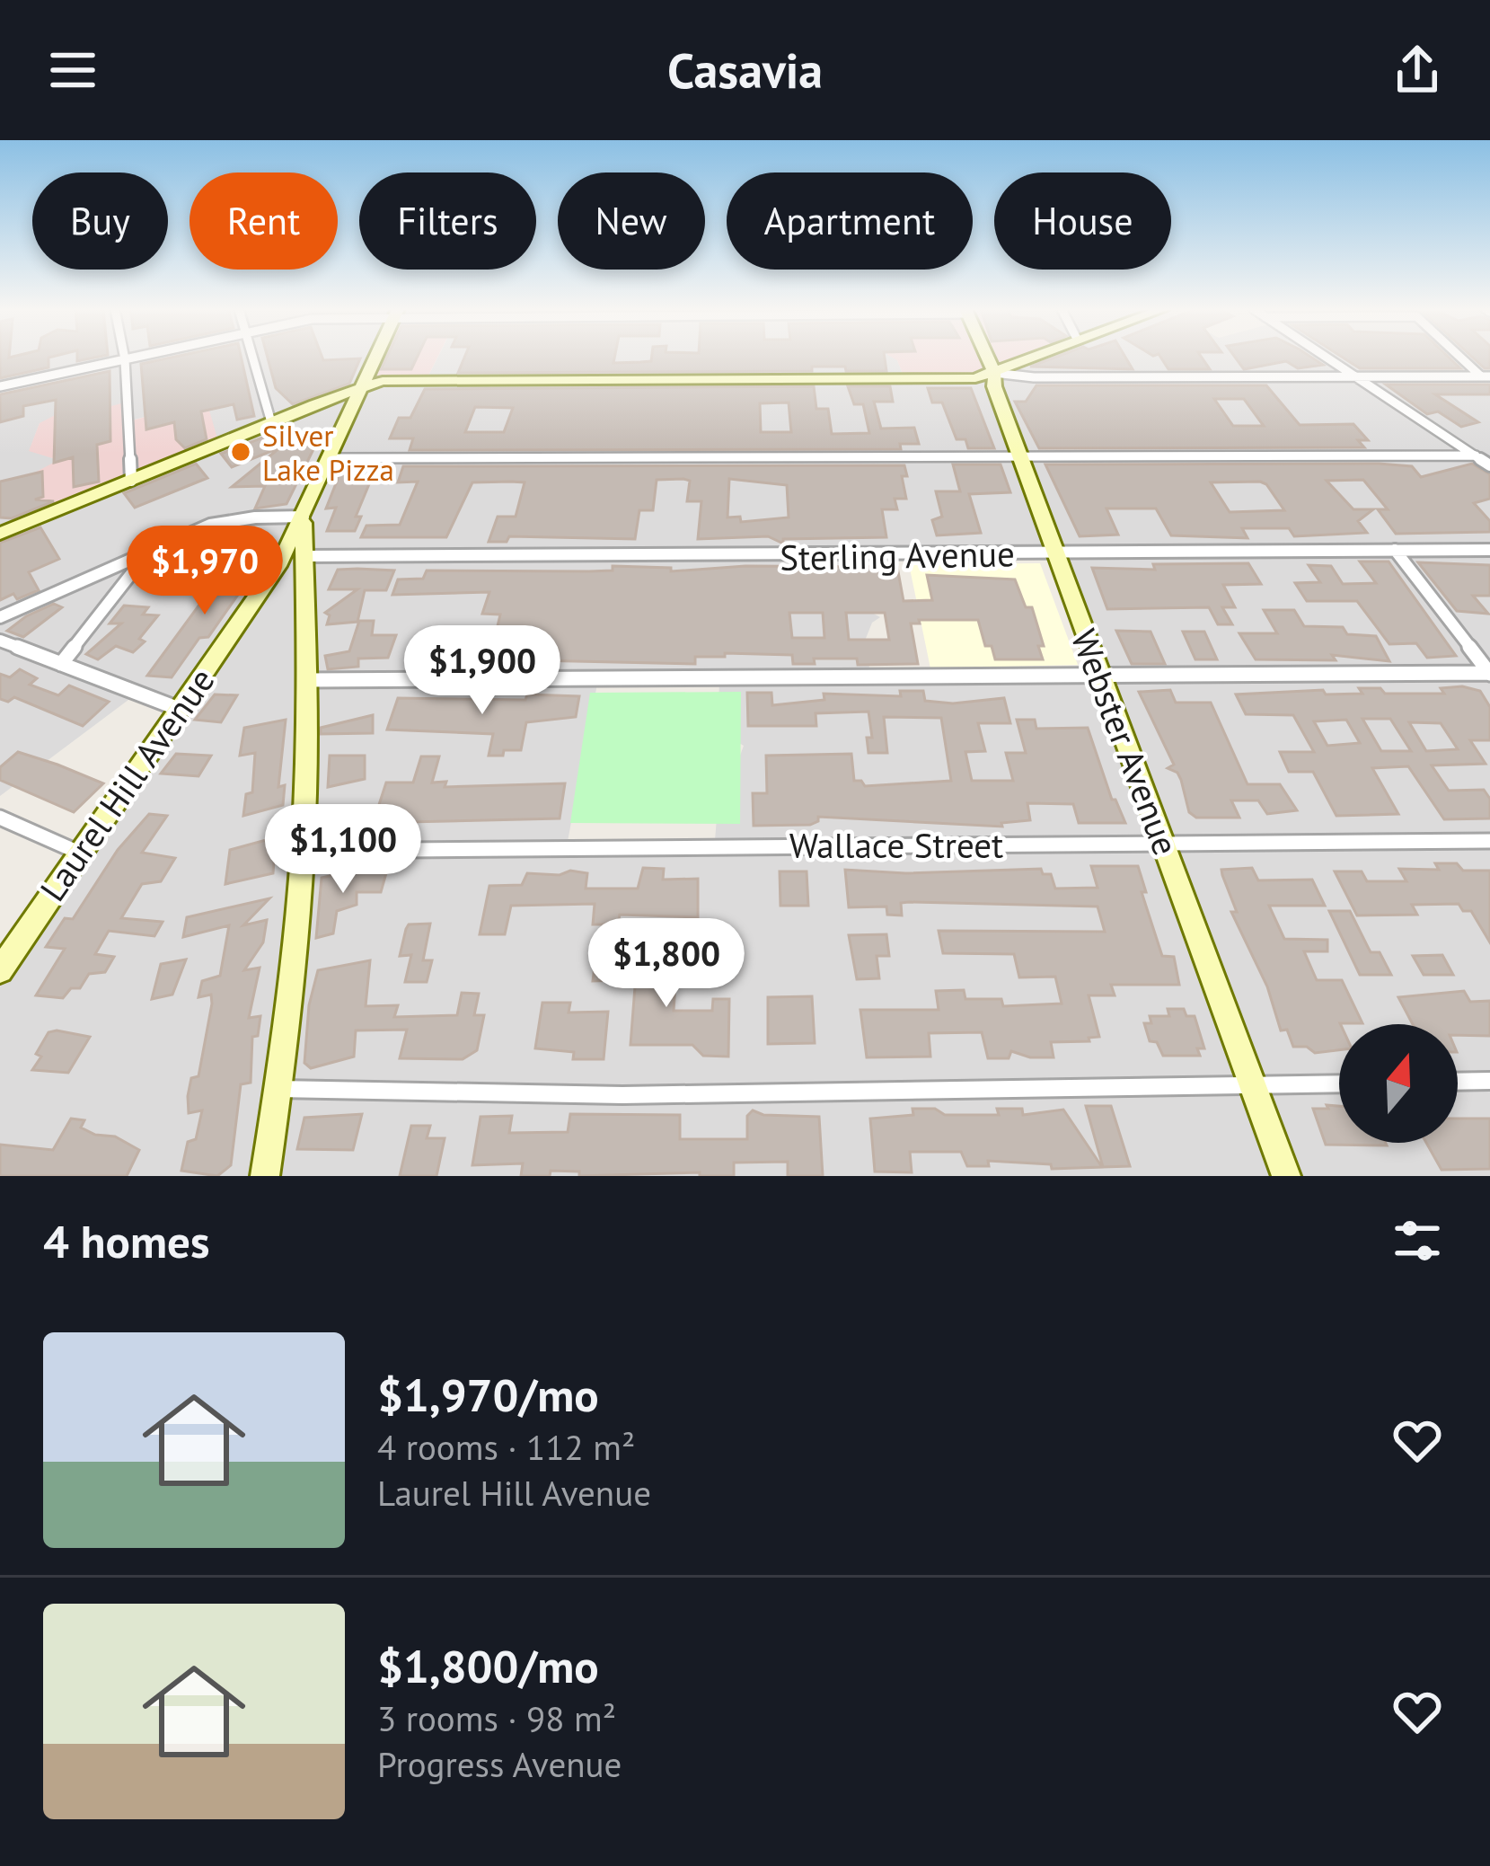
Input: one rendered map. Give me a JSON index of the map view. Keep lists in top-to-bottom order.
{
  "streets": {
    "street": [
      "Sterling Avenue",
      "Webster Avenue",
      "Laurel Hill Avenue",
      "Wallace Street"
    ]
  },
  "crossings": [
    ["Sterling Avenue", "Webster Avenue"],
    ["Webster Avenue", "Wallace Street"]
  ],
  "places": ["Silver Lake Pizza"],
  "north": "top",
  "page": {
    "header": "Casavia",
    "chip": [
      "Buy",
      "Rent",
      "Filters",
      "New",
      "Apartment",
      "House"
    ],
    "price": [
      "$1,970",
      "$1,900",
      "$1,100",
      "$1,800"
    ],
    "heading": "4 homes",
    "list": [
      {
        "name": "$1,970/mo",
        "note": "4 rooms · 112 m² · Laurel Hill Avenue"
      },
      {
        "name": "$1,800/mo",
        "note": "3 rooms · 98 m² · Progress Avenue"
      }
    ]
  }
}
